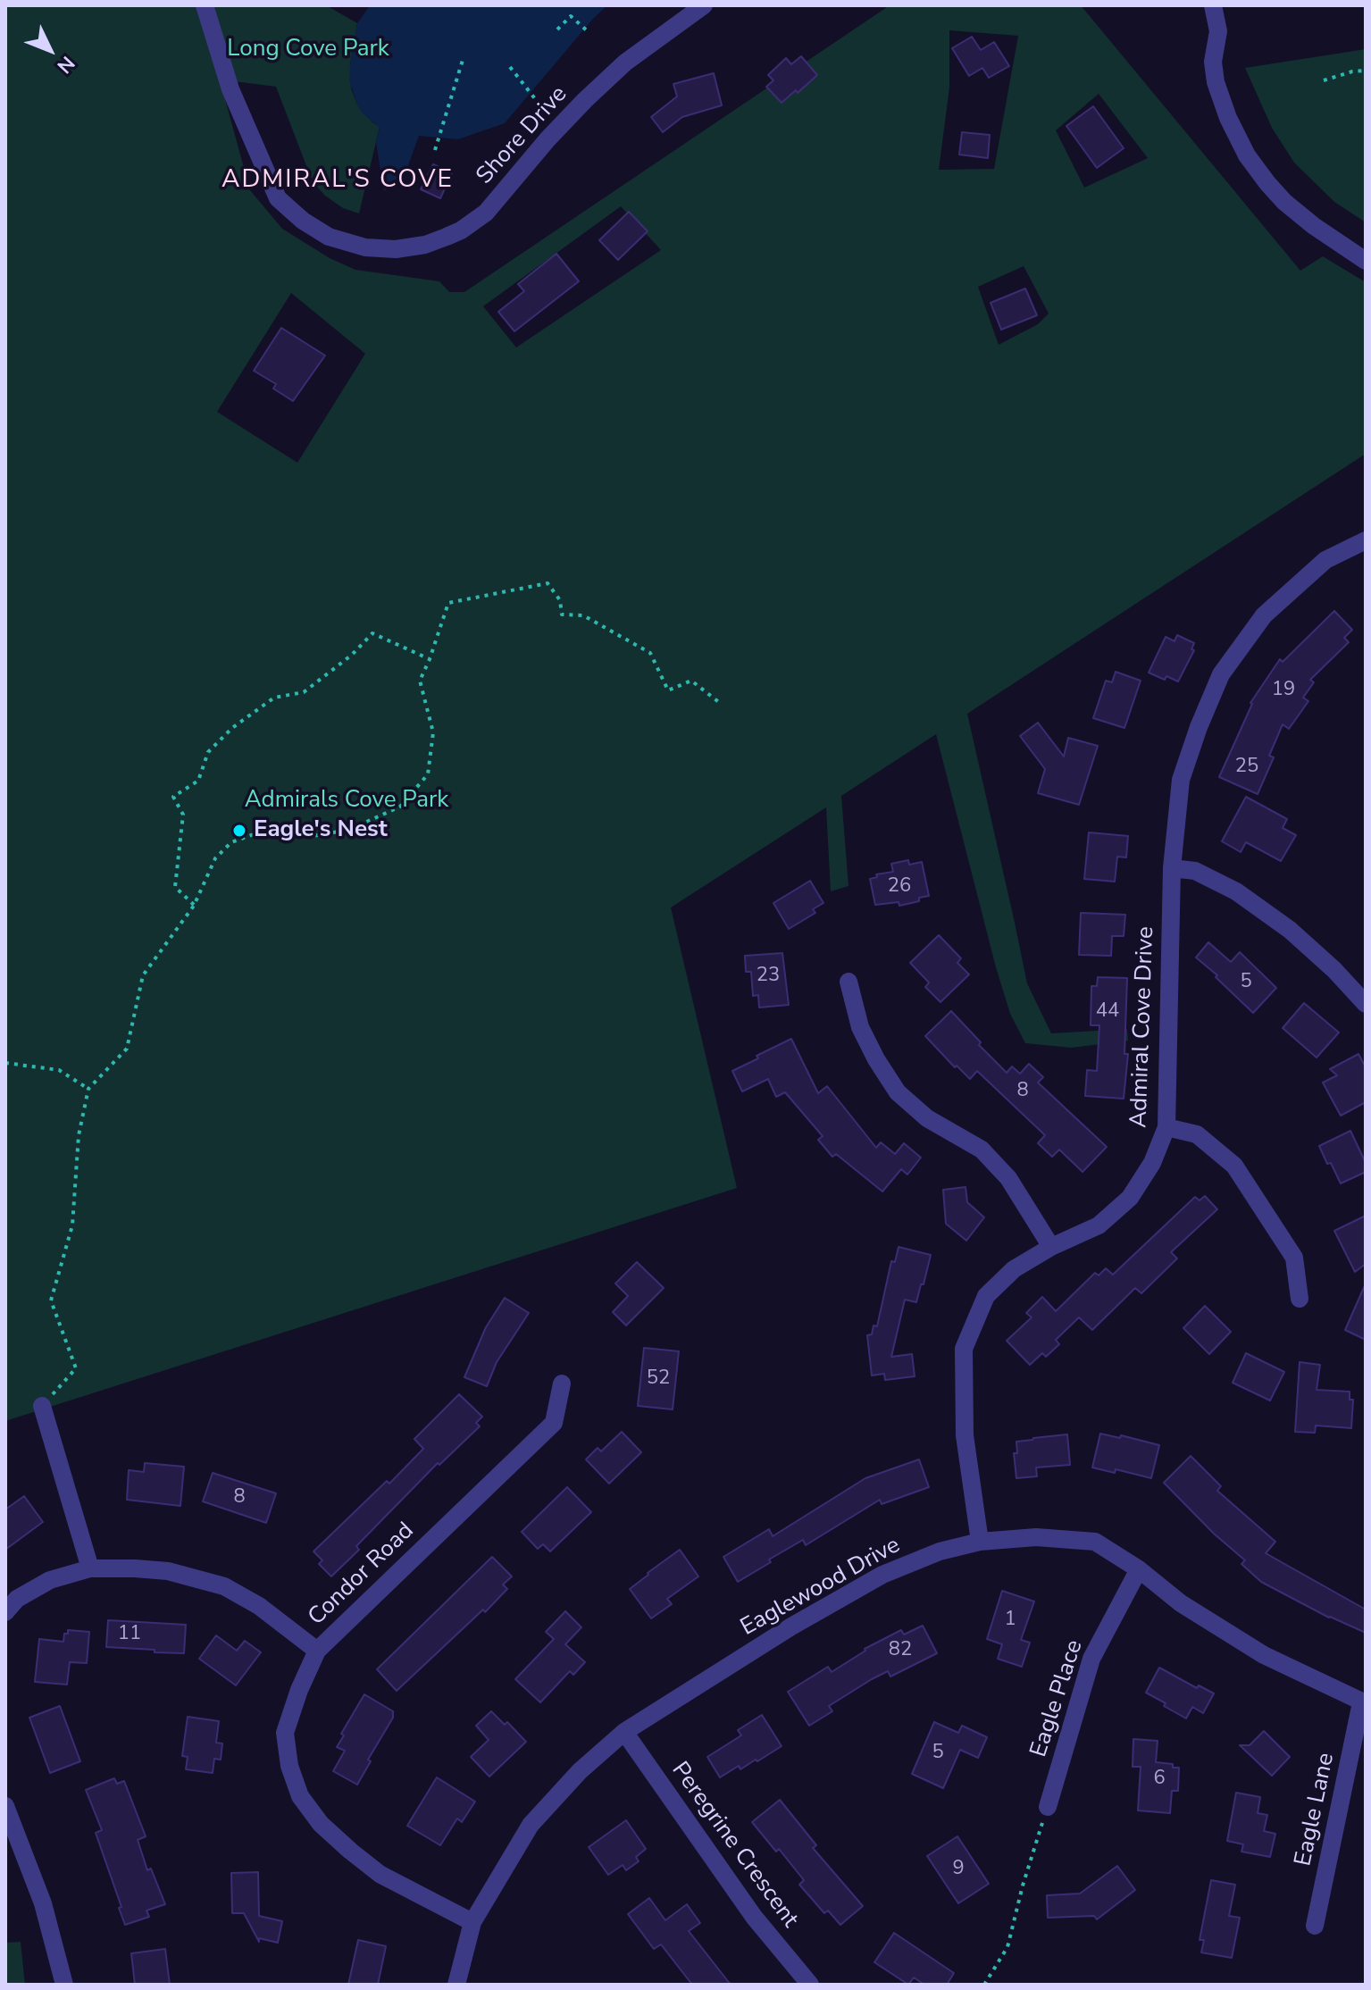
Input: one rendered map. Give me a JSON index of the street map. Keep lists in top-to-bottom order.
{
  "streets": {
    "street": [
      "Shore Drive",
      "Admiral Cove Drive",
      "Condor Road",
      "Eaglewood Drive",
      "Eagle Place",
      "Eagle Lane",
      "Peregrine Crescent"
    ]
  },
  "crossings": [
    ["Admiral Cove Drive", "Eaglewood Drive"],
    ["Condor Road", "Eaglewood Drive"],
    ["Eaglewood Drive", "Eagle Place"],
    ["Eaglewood Drive", "Eagle Lane"],
    ["Eaglewood Drive", "Peregrine Crescent"]
  ],
  "districts": ["ADMIRAL'S COVE"],
  "parks": ["Long Cove Park", "Admirals Cove Park"],
  "places": ["Eagle's Nest"],
  "house_numbers": [
    "19",
    "25",
    "26",
    "23",
    "5",
    "44",
    "8",
    "52",
    "8",
    "1",
    "11",
    "82",
    "5",
    "6",
    "9"
  ],
  "north": "bottom right"
}
